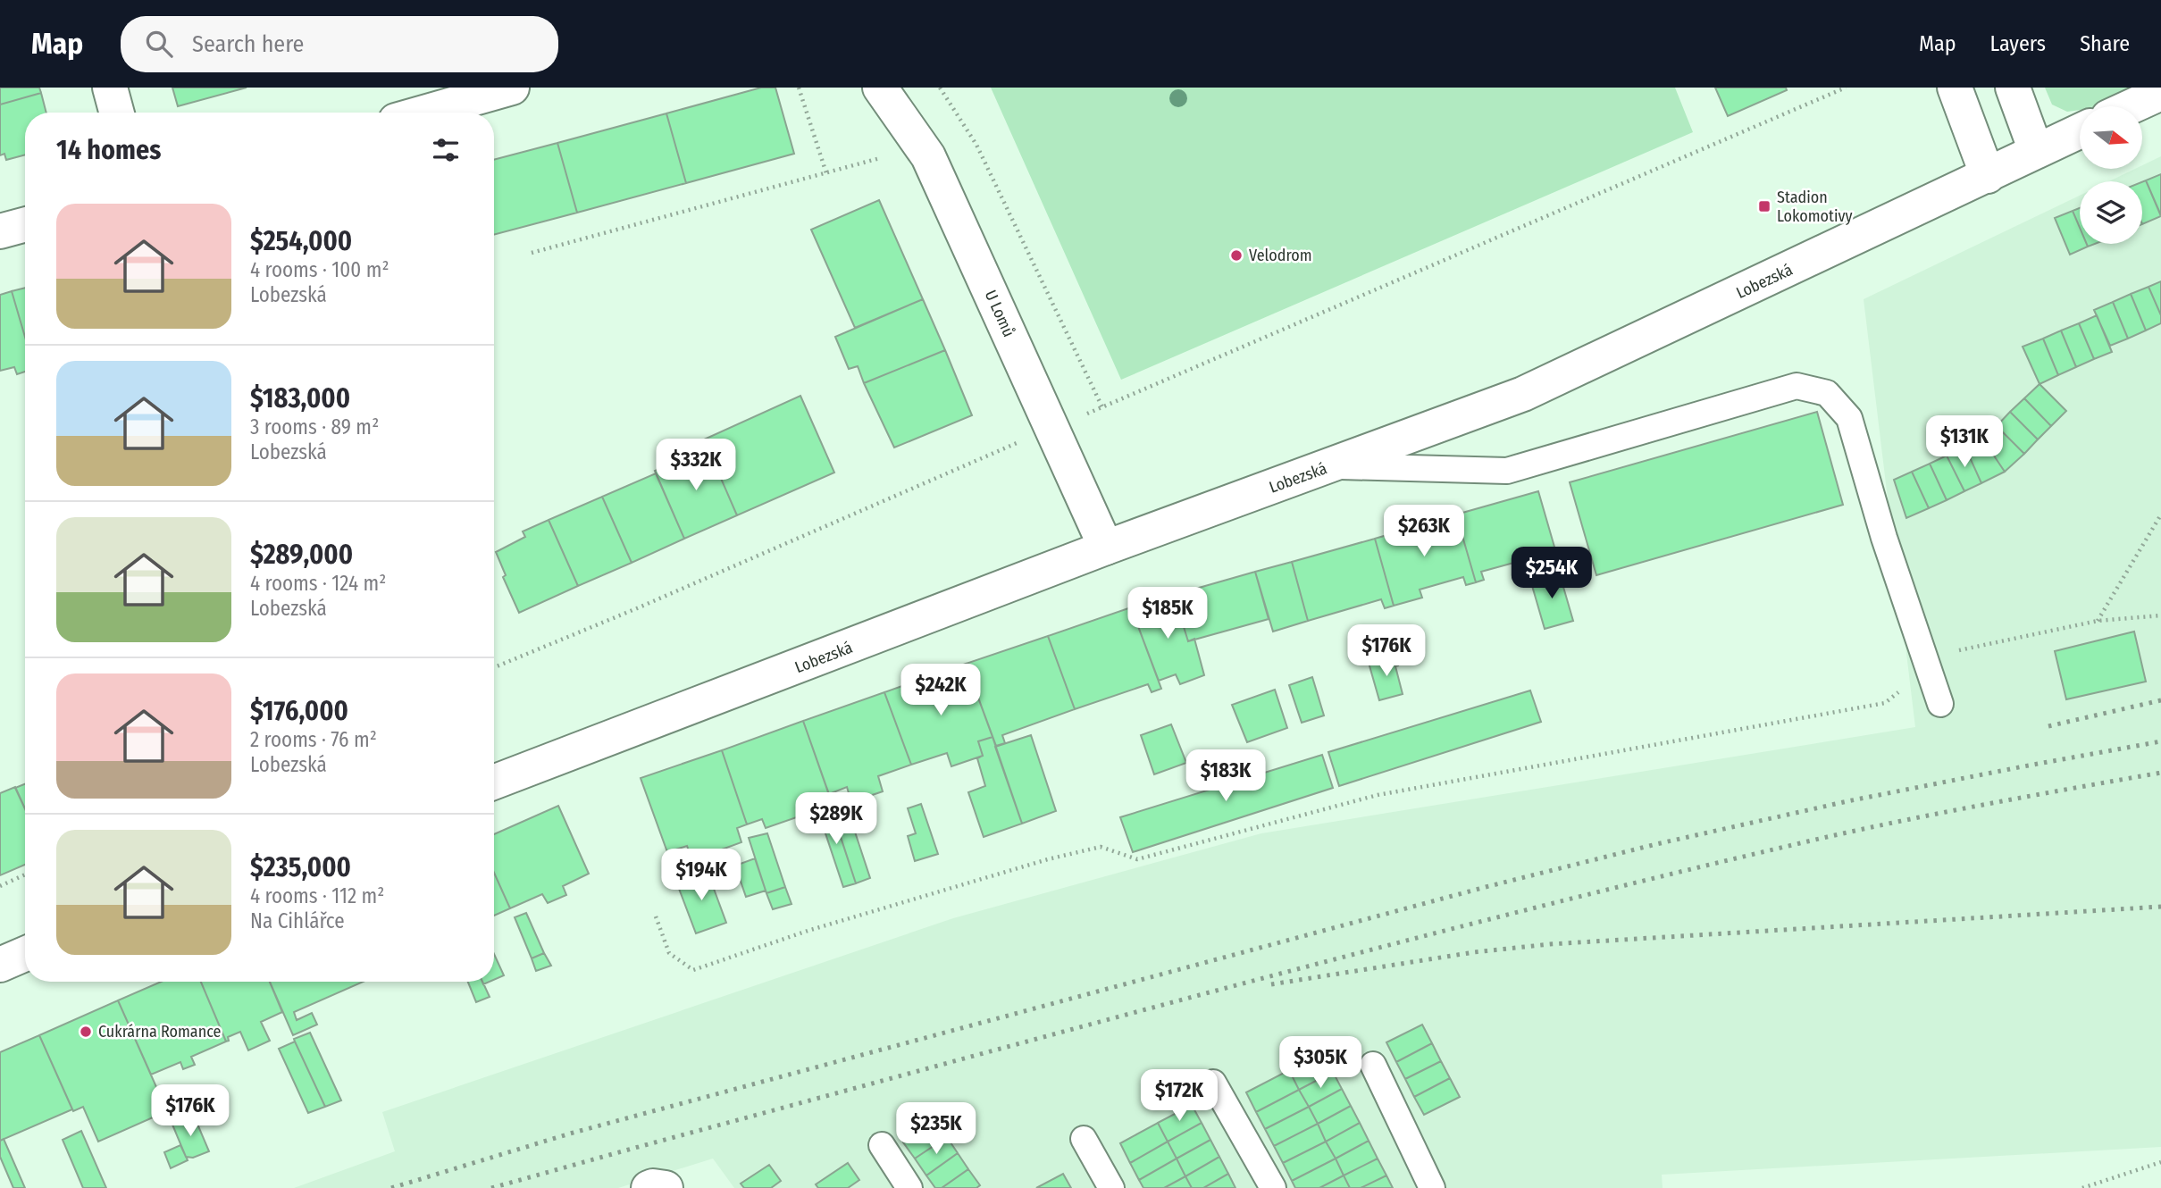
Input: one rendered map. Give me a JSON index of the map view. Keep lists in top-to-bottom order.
{
  "streets": {
    "street": ["Lobezská", "U Lomů"]
  },
  "crossings": [
    ["Lobezská", "U Lomů"]
  ],
  "places": {
    "transit": ["Stadion Lokomotivy"],
    "other": ["Velodrom", "Cukrárna Romance"]
  },
  "north": "right",
  "page": {
    "header": "Map",
    "search": "Search here",
    "nav": ["Map", "Layers", "Share"],
    "heading": "14 homes",
    "list": [
      {
        "name": "$254,000",
        "note": "4 rooms · 100 m² · Lobezská"
      },
      {
        "name": "$183,000",
        "note": "3 rooms · 89 m² · Lobezská"
      },
      {
        "name": "$289,000",
        "note": "4 rooms · 124 m² · Lobezská"
      },
      {
        "name": "$176,000",
        "note": "2 rooms · 76 m² · Lobezská"
      },
      {
        "name": "$235,000",
        "note": "4 rooms · 112 m² · Na Cihlářce"
      }
    ],
    "price": [
      "$131K",
      "$332K",
      "$263K",
      "$254K",
      "$185K",
      "$176K",
      "$242K",
      "$183K",
      "$289K",
      "$194K",
      "$305K",
      "$172K",
      "$176K",
      "$235K"
    ]
  }
}
